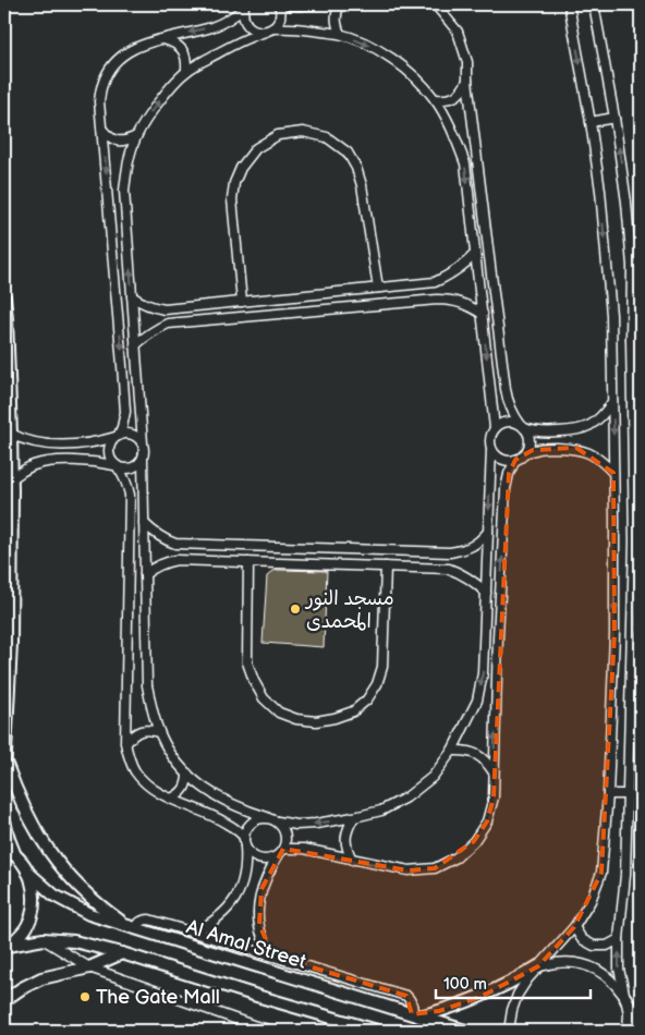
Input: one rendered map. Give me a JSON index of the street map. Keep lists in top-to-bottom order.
{
  "streets": {
    "main road": ["Al Amal Street"]
  },
  "places": ["مسجد النور المحمدى", "The Gate Mall"],
  "scale_bar": "100 m"
}
